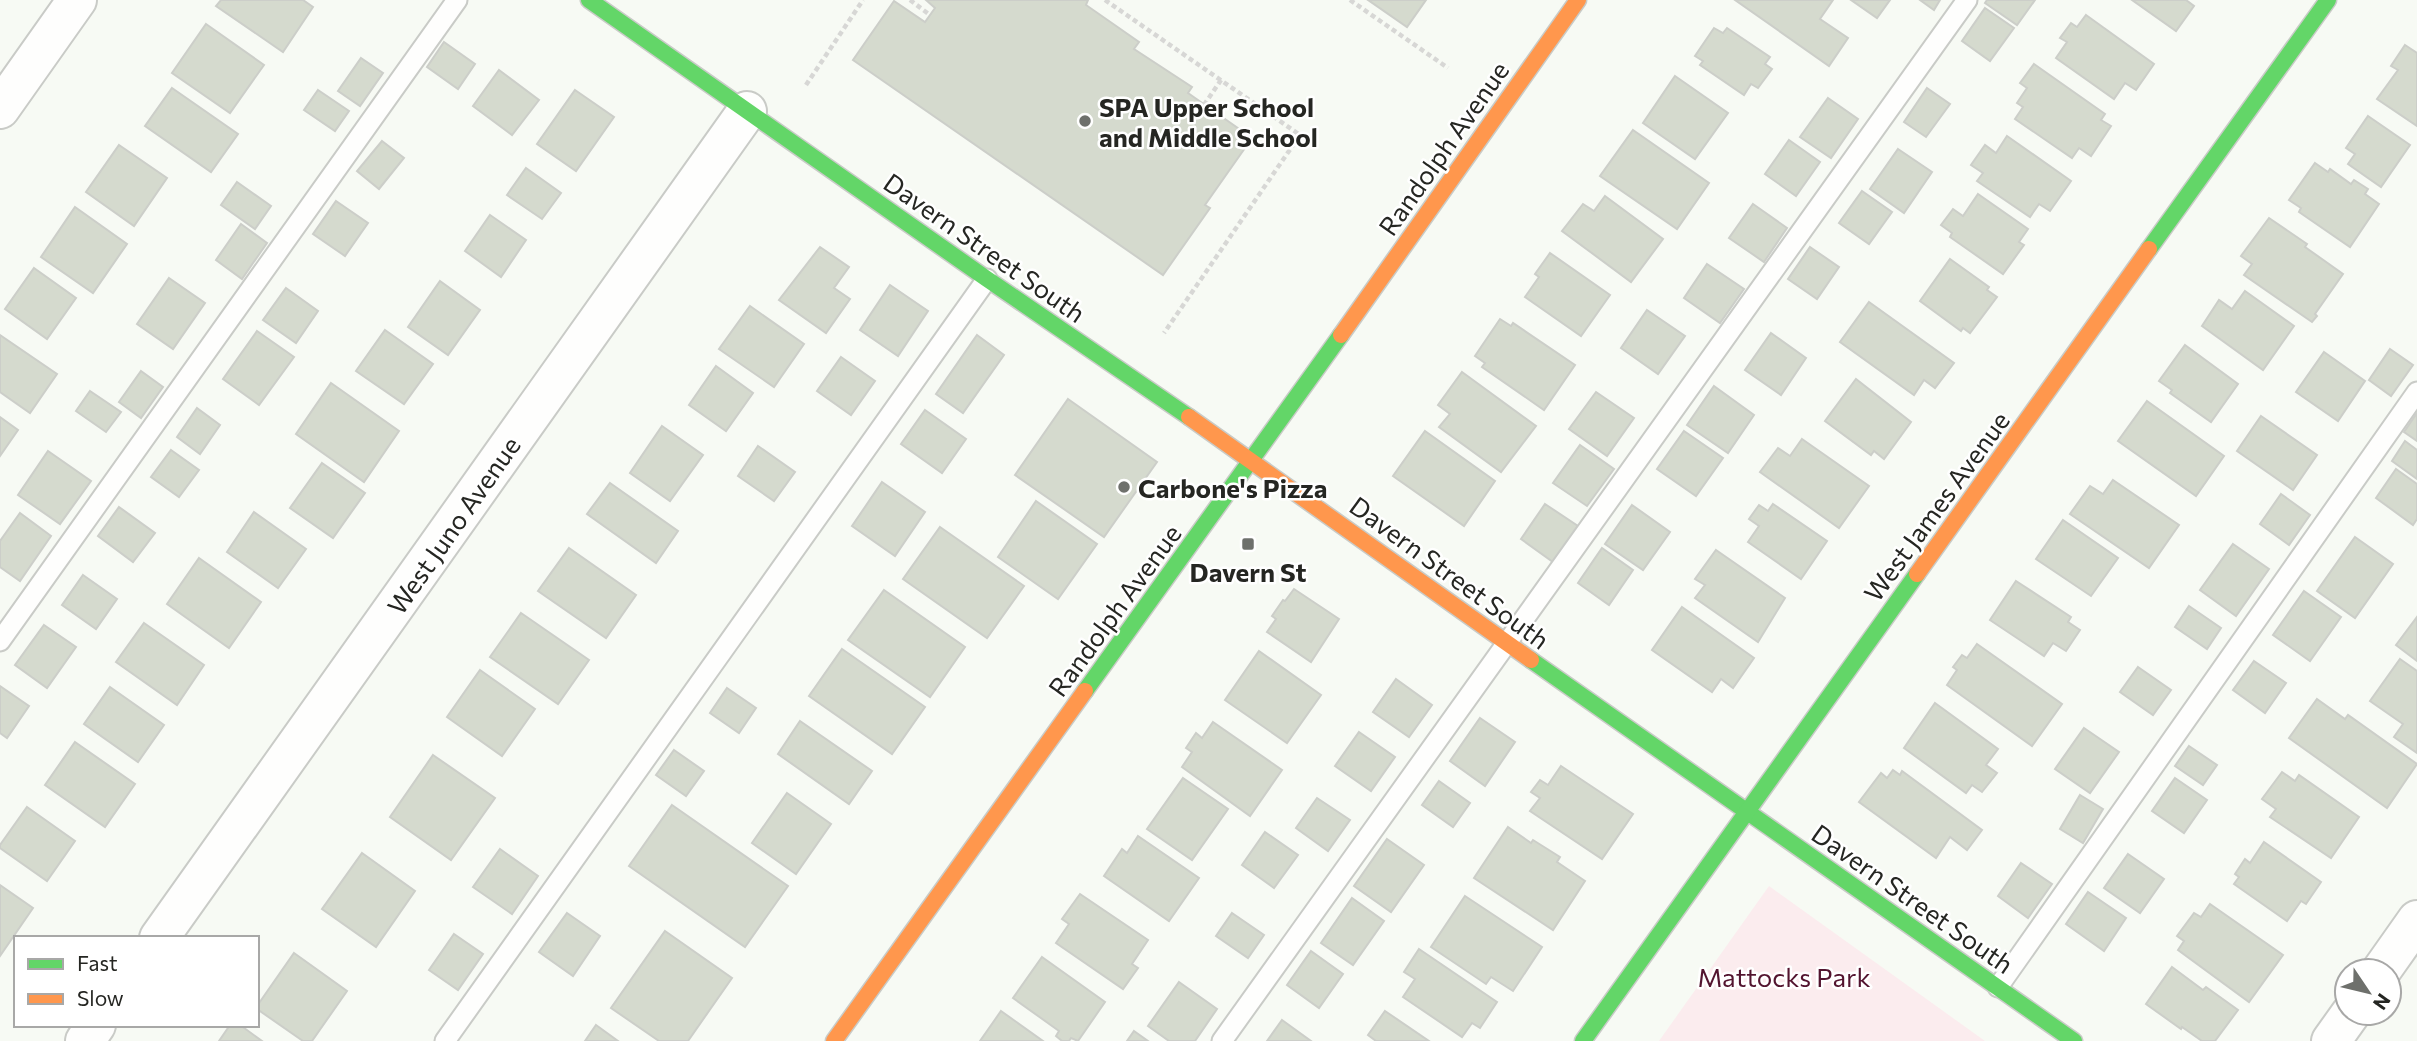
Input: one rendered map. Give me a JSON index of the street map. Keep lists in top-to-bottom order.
{
  "streets": {
    "street": [
      "Randolph Avenue",
      "Davern Street South",
      "West James Avenue",
      "West Juno Avenue"
    ]
  },
  "crossings": [
    ["Randolph Avenue", "Davern Street South"],
    ["Davern Street South", "West James Avenue"],
    ["Davern Street South", "West Juno Avenue"]
  ],
  "parks": ["Mattocks Park"],
  "places": {
    "other": ["SPA Upper School and Middle School", "Carbone's Pizza"],
    "transit": ["Davern St"]
  },
  "legend": ["Fast", "Slow"],
  "north": "bottom right"
}
